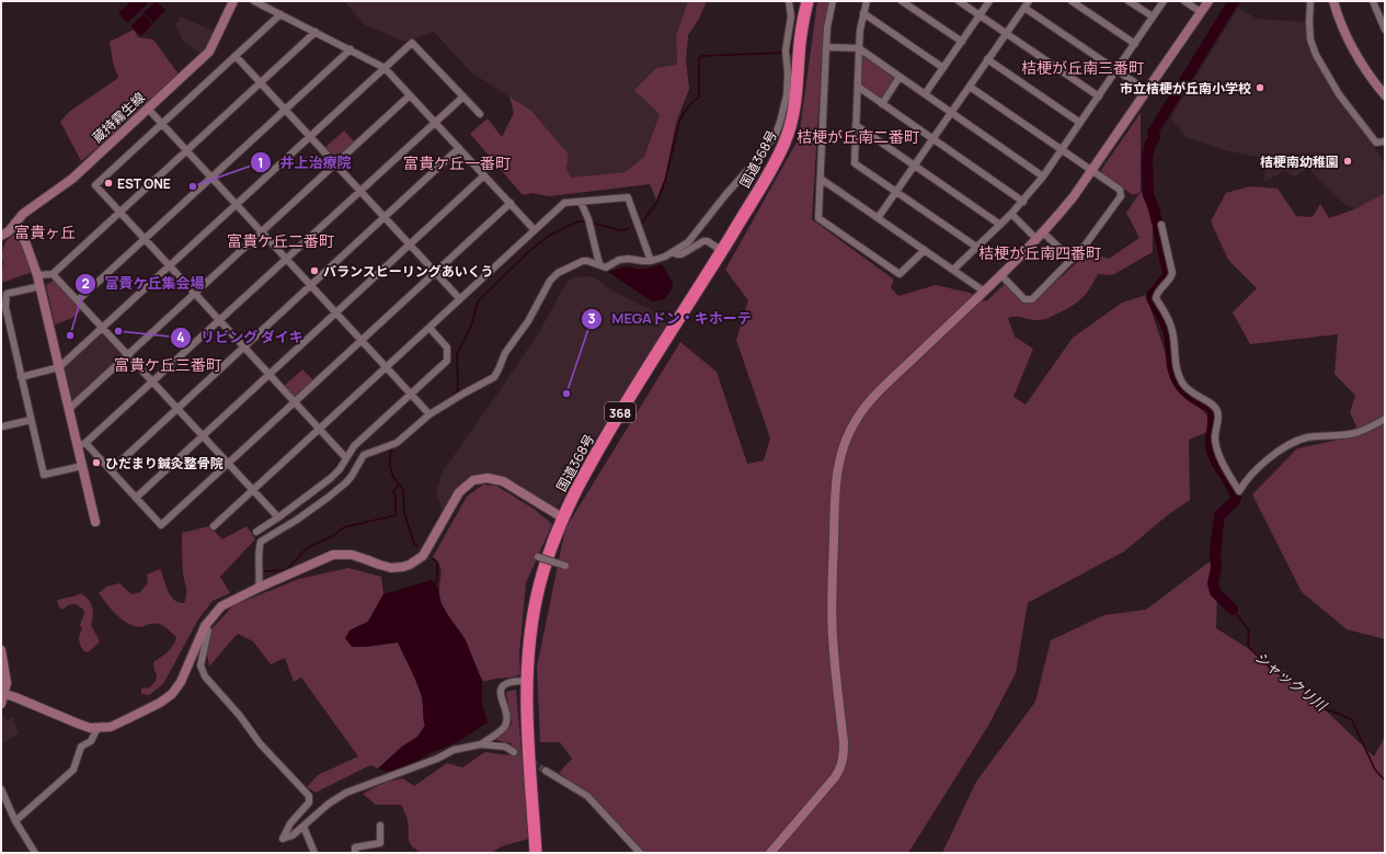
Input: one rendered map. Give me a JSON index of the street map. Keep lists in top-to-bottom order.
{
  "streets": {
    "highway": ["国道368号", "368"],
    "street": ["蔵持霧生線"]
  },
  "districts": [
    "桔梗が丘南三番町",
    "桔梗が丘南二番町",
    "富貴ケ丘一番町",
    "富貴ヶ丘",
    "富貴ケ丘二番町",
    "桔梗が丘南四番町",
    "富貴ケ丘三番町"
  ],
  "water": ["シャックリ川"],
  "places": [
    "市立桔梗が丘南小学校",
    "桔梗南幼稚園",
    "EST ONE",
    "井上治療院",
    "バランスヒーリングあいくう",
    "リビング ダイキ",
    "富貴ケ丘集会場",
    "MEGAドン・キホーテ",
    "ひだまり鍼灸整骨院"
  ]
}
